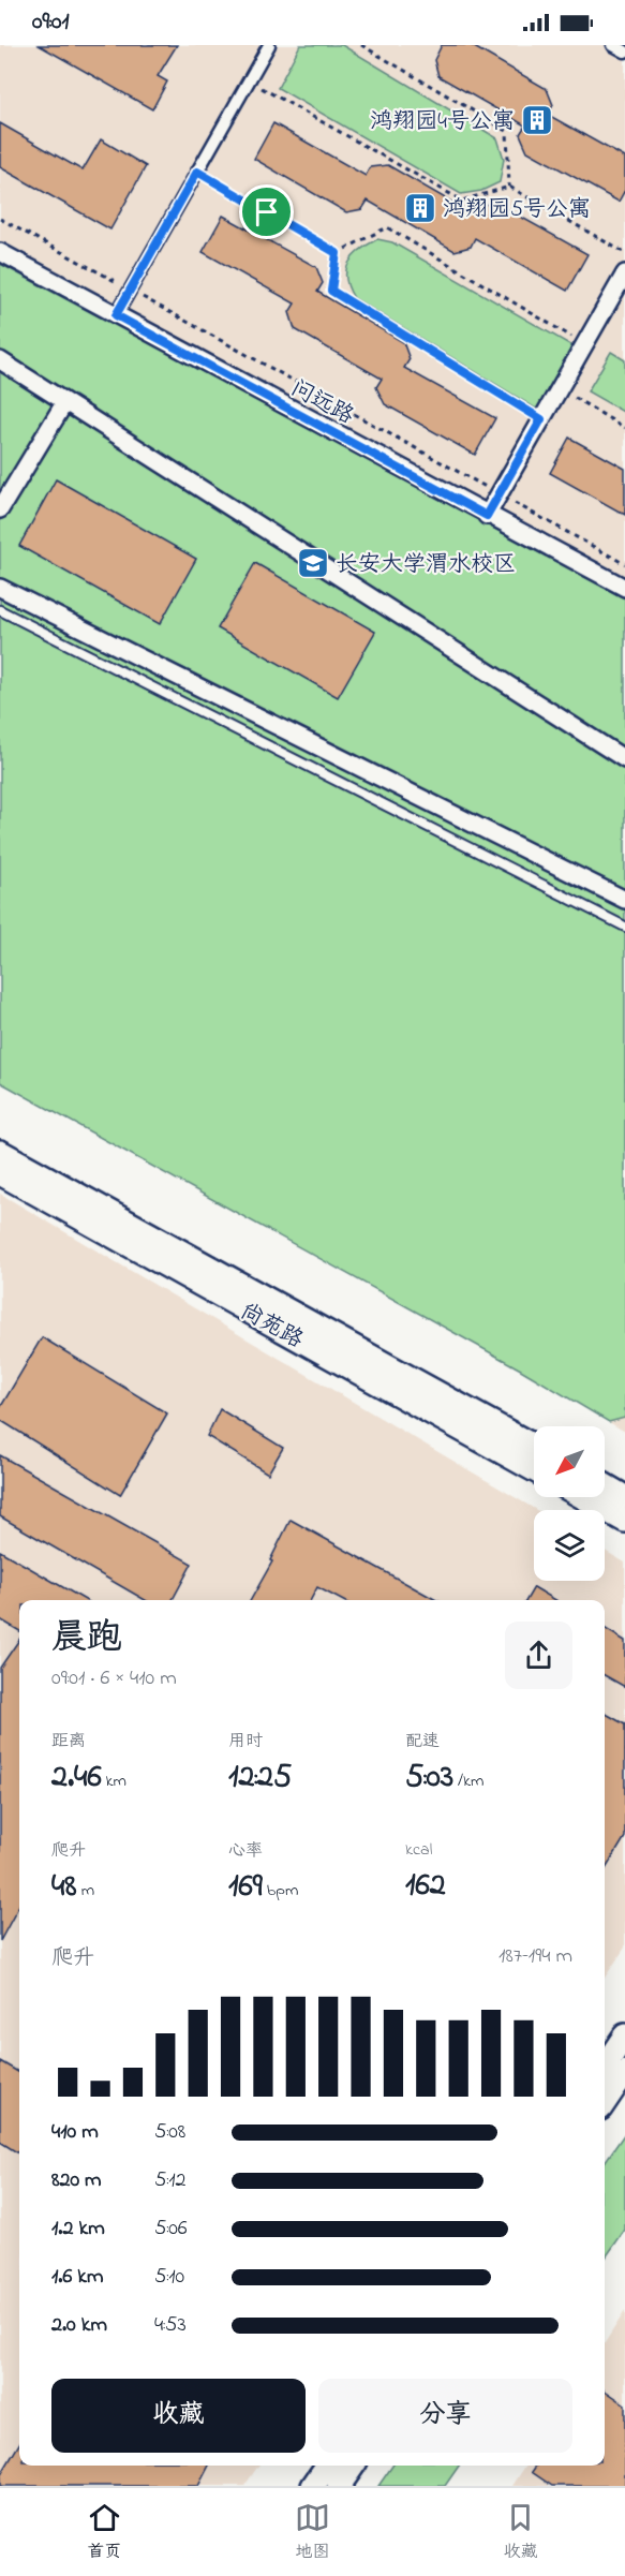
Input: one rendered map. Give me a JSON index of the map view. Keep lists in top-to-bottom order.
{
  "streets": {
    "main road": ["尚苑路"],
    "street": ["问远路"]
  },
  "places": {
    "building": ["鸿翔园4号公寓", "鸿翔园5号公寓"],
    "school or university": ["长安大学渭水校区"]
  },
  "north": "bottom left",
  "page": {
    "status": "09:01",
    "heading": ["晨跑", "09:01 · 6 × 410 m"],
    "stats": [
      ["距离", "2.46 km"],
      ["用时", "12:25"],
      ["配速", "5:03 /km"],
      ["爬升", "48 m"],
      ["心率", "169 bpm"],
      ["kcal", "162"]
    ],
    "chart": ["爬升", "187–194 m"],
    "list": [
      {
        "name": "410 m",
        "note": "5:08"
      },
      {
        "name": "820 m",
        "note": "5:12"
      },
      {
        "name": "1.2 km",
        "note": "5:06"
      },
      {
        "name": "1.6 km",
        "note": "5:10"
      },
      {
        "name": "2.0 km",
        "note": "4:53"
      }
    ],
    "buttons": ["收藏", "分享"],
    "tabs": ["首页", "地图", "收藏"]
  }
}
